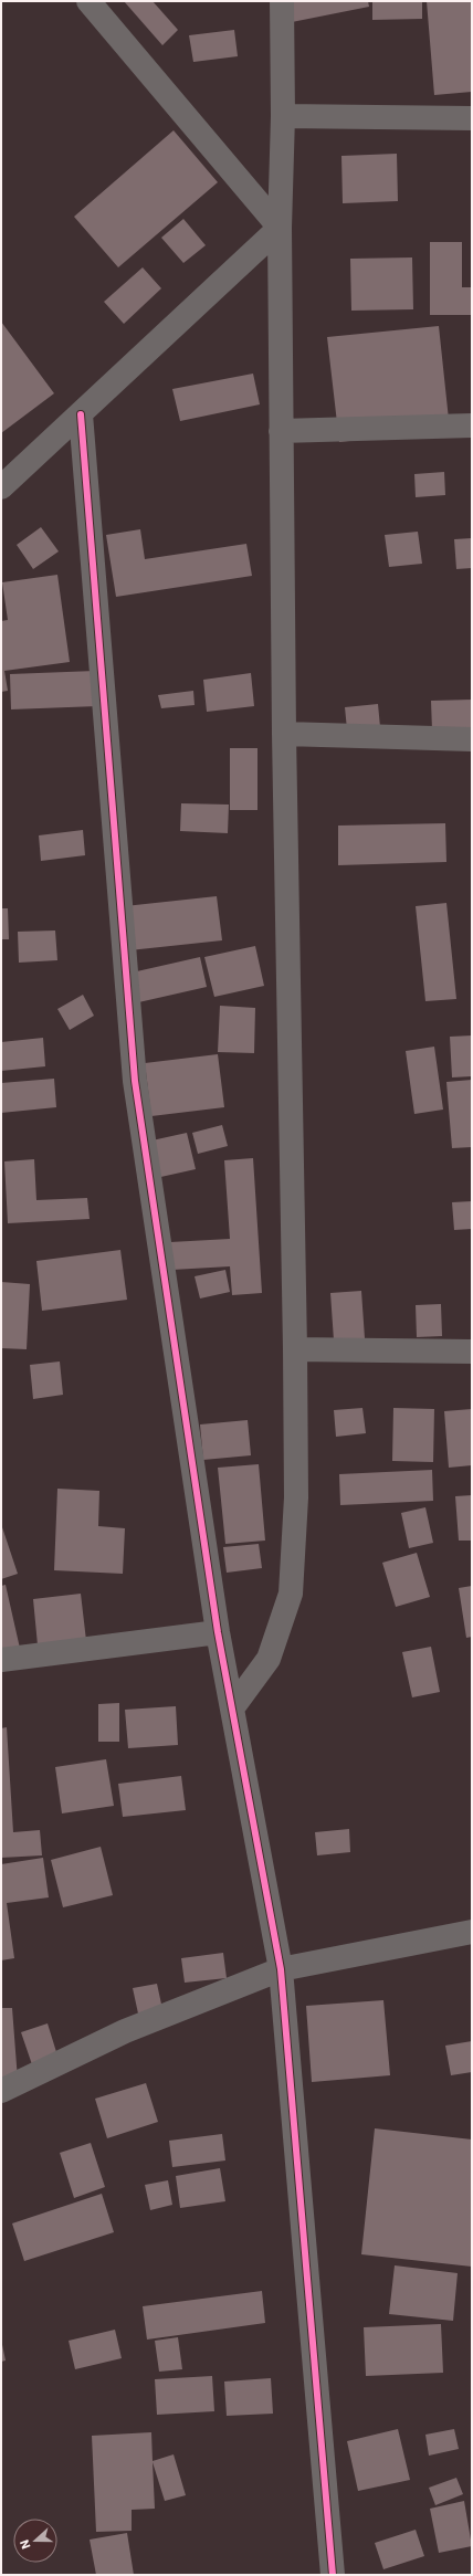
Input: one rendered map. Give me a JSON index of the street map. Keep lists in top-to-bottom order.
{
  "north": "left"
}
